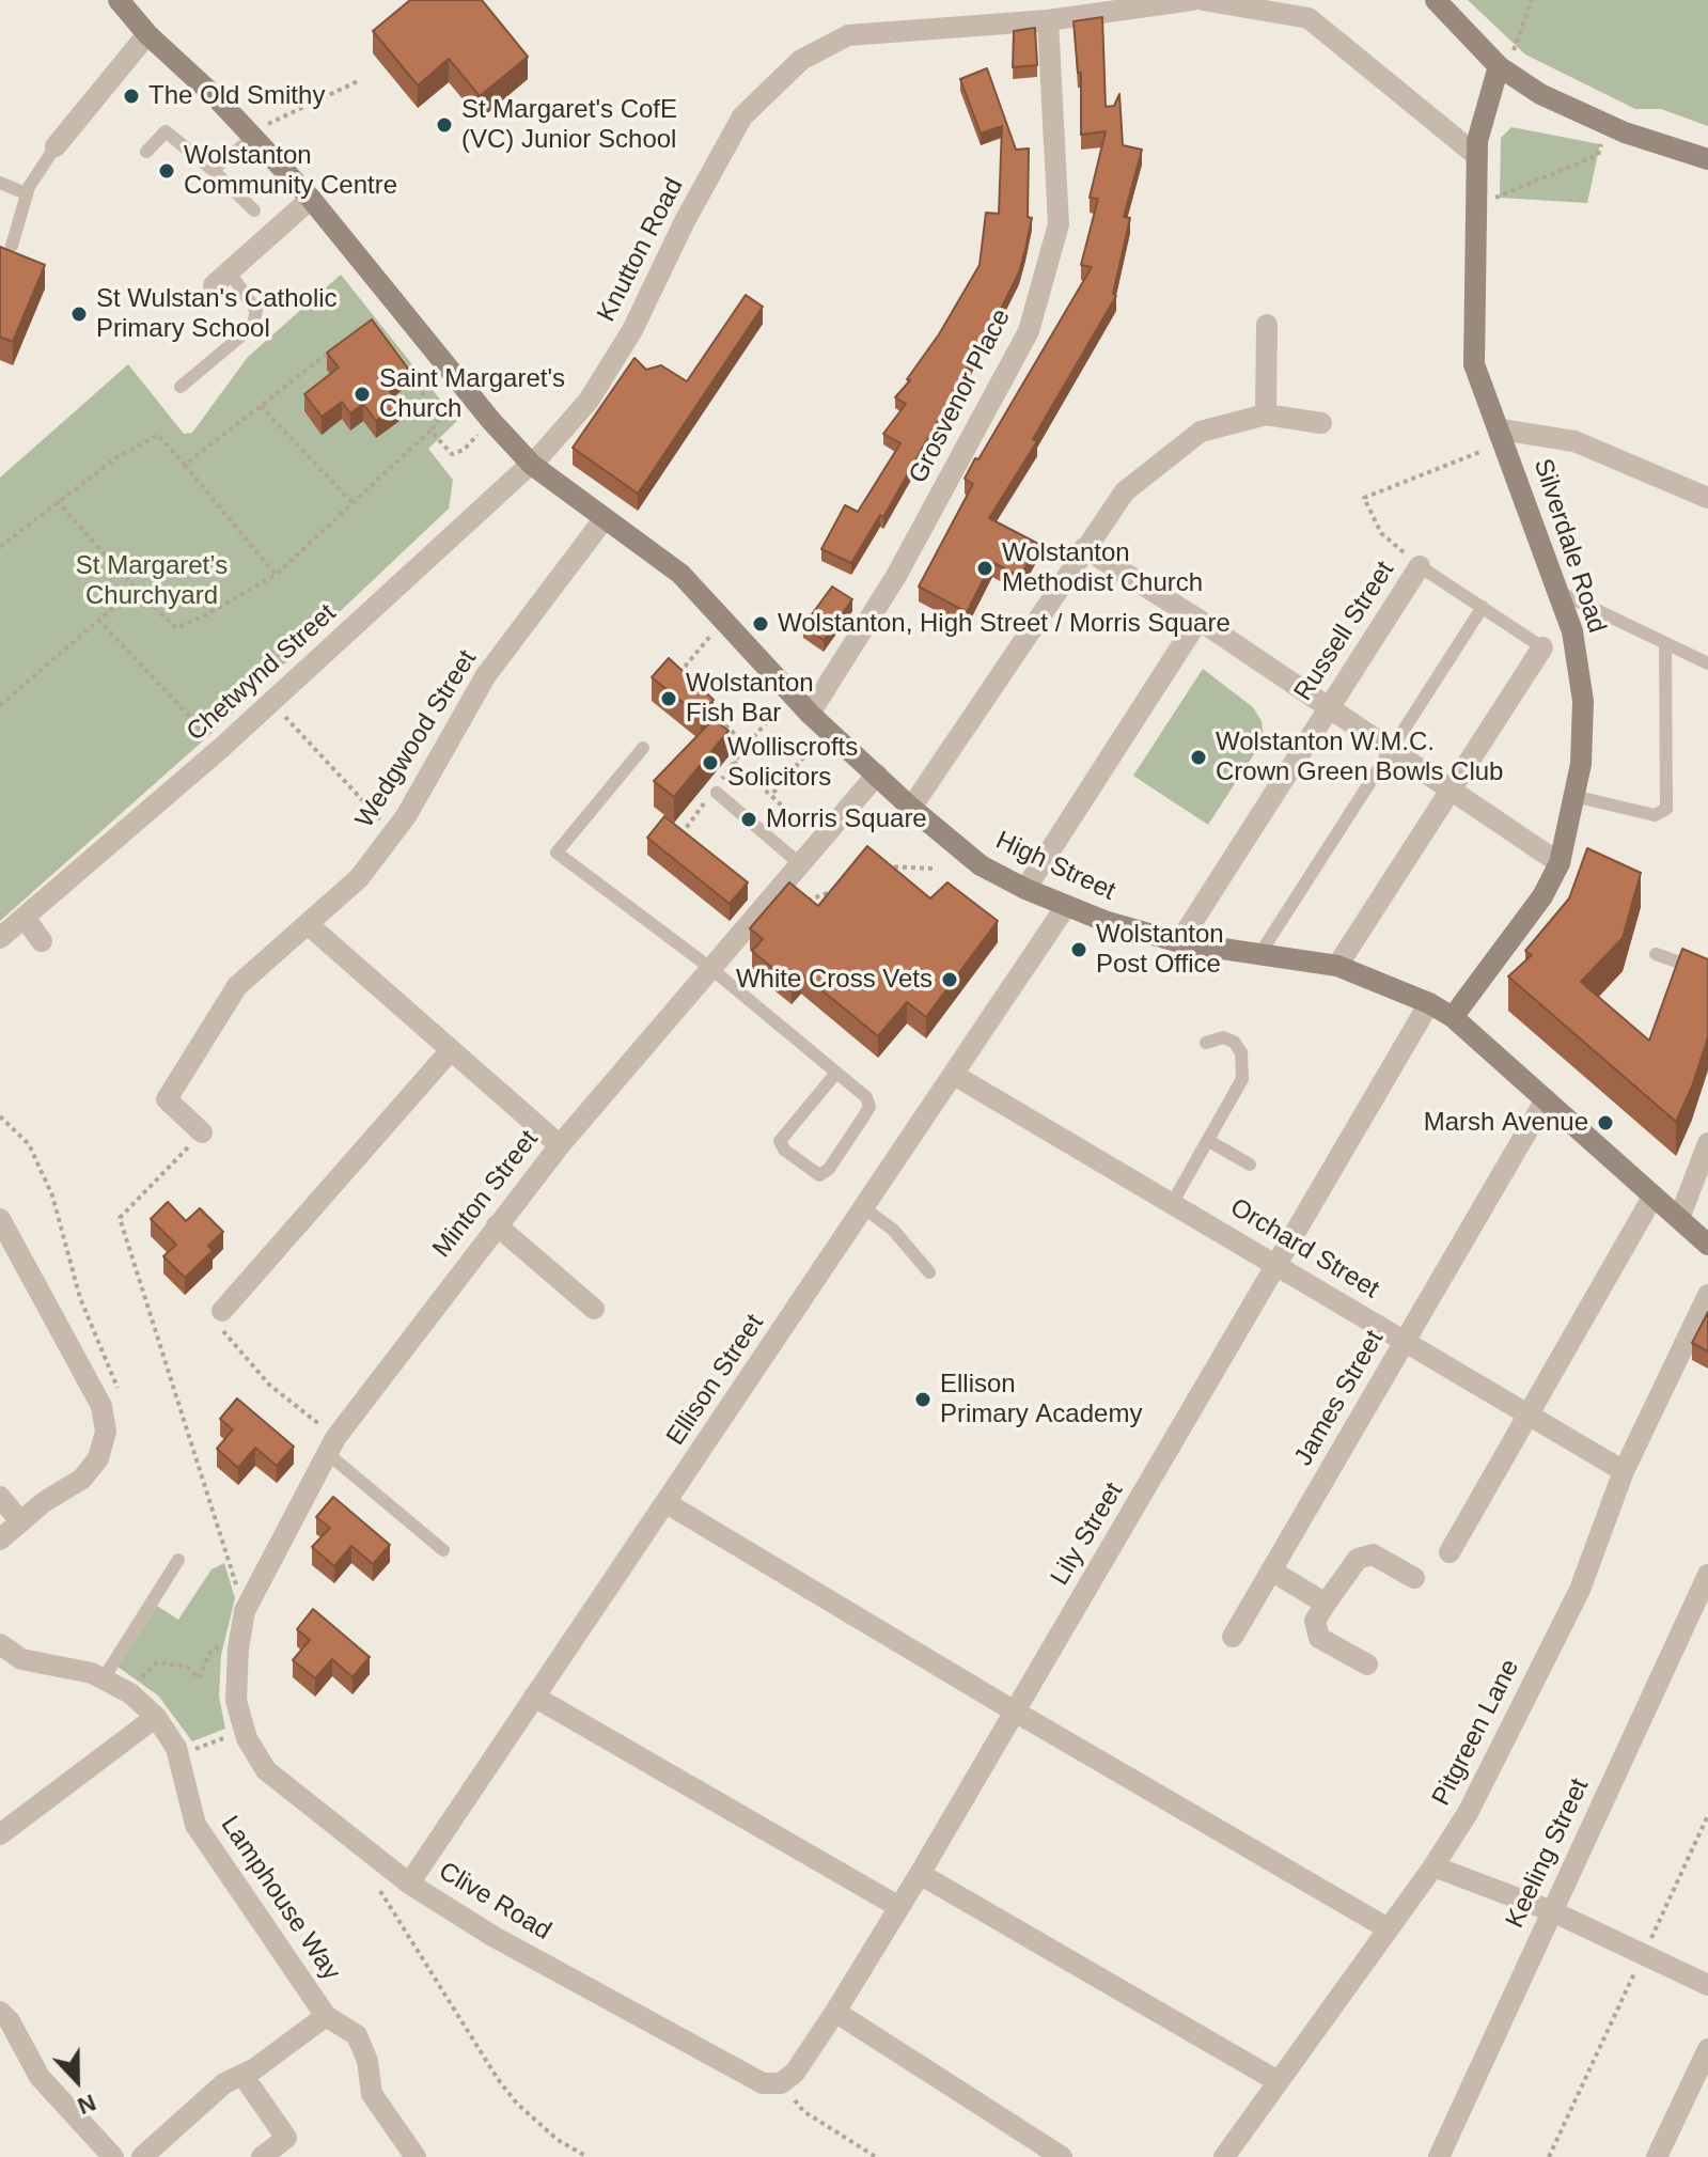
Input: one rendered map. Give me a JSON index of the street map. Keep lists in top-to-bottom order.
{
  "streets": {
    "main road": ["Silverdale Road", "High Street"],
    "street": [
      "Knutton Road",
      "Grosvenor Place",
      "Russell Street",
      "Chetwynd Street",
      "Wedgwood Street",
      "Minton Street",
      "Orchard Street",
      "Ellison Street",
      "James Street",
      "Lily Street",
      "Pitgreen Lane",
      "Keeling Street",
      "Lamphouse Way",
      "Clive Road"
    ]
  },
  "crossings": [
    ["Knutton Road", "Grosvenor Place"],
    ["Knutton Road", "Chetwynd Street"],
    ["Knutton Road", "High Street"],
    ["Grosvenor Place", "High Street"],
    ["Silverdale Road", "High Street"],
    ["Russell Street", "High Street"],
    ["Chetwynd Street", "High Street"],
    ["Wedgwood Street", "High Street"],
    ["High Street", "Minton Street"],
    ["High Street", "Ellison Street"],
    ["High Street", "James Street"],
    ["High Street", "Lily Street"],
    ["Minton Street", "Clive Road"],
    ["Orchard Street", "Ellison Street"],
    ["Orchard Street", "James Street"],
    ["Orchard Street", "Lily Street"],
    ["Orchard Street", "Pitgreen Lane"],
    ["Ellison Street", "Clive Road"],
    ["Lily Street", "Clive Road"]
  ],
  "parks": ["St Margaret’s Churchyard"],
  "places": [
    "The Old Smithy",
    "St Margaret's CofE (VC) Junior School",
    "Wolstanton Community Centre",
    "St Wulstan's Catholic Primary School",
    "Saint Margaret's Church",
    "Wolstanton Methodist Church",
    "Wolstanton, High Street / Morris Square",
    "Wolstanton Fish Bar",
    "Wolstanton W.M.C. Crown Green Bowls Club",
    "Wolliscrofts Solicitors",
    "Morris Square",
    "Wolstanton Post Office",
    "White Cross Vets",
    "Marsh Avenue",
    "Ellison Primary Academy"
  ],
  "north": "bottom"
}
